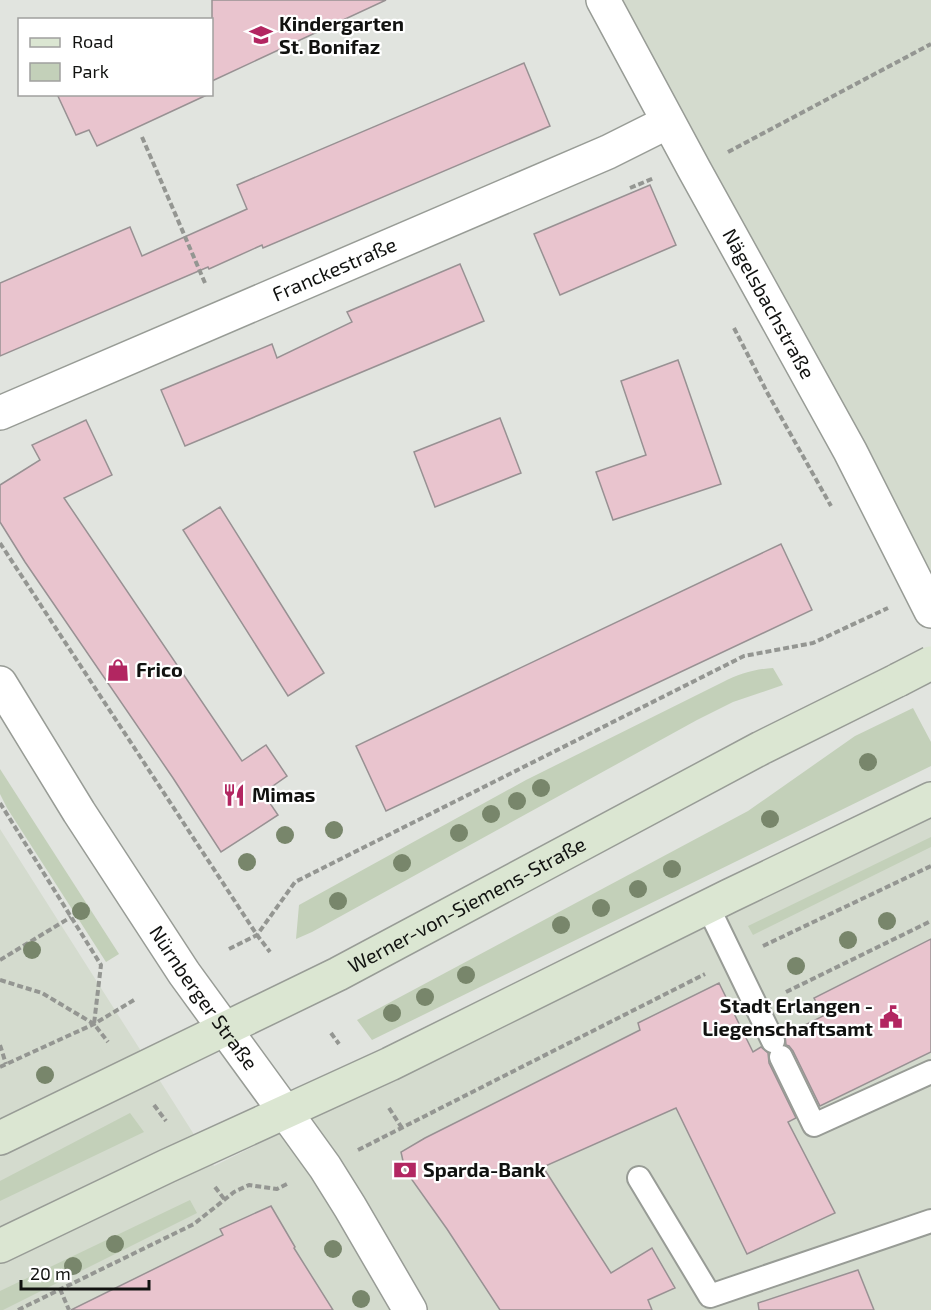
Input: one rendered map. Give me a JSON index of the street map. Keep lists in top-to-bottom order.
{
  "streets": {
    "main road": ["Werner-von-Siemens-Straße"],
    "street": ["Franckestraße", "Nägelsbachstraße", "Nürnberger Straße"]
  },
  "crossings": [
    ["Franckestraße", "Nägelsbachstraße"],
    ["Werner-von-Siemens-Straße", "Nürnberger Straße"]
  ],
  "places": {
    "school or university": ["Kindergarten St. Bonifaz"],
    "shop": ["Frico"],
    "restaurant": ["Mimas"],
    "public building": ["Stadt Erlangen - Liegenschaftsamt"],
    "bank": ["Sparda-Bank"]
  },
  "legend": ["Road", "Park"],
  "scale_bar": "20 m"
}
